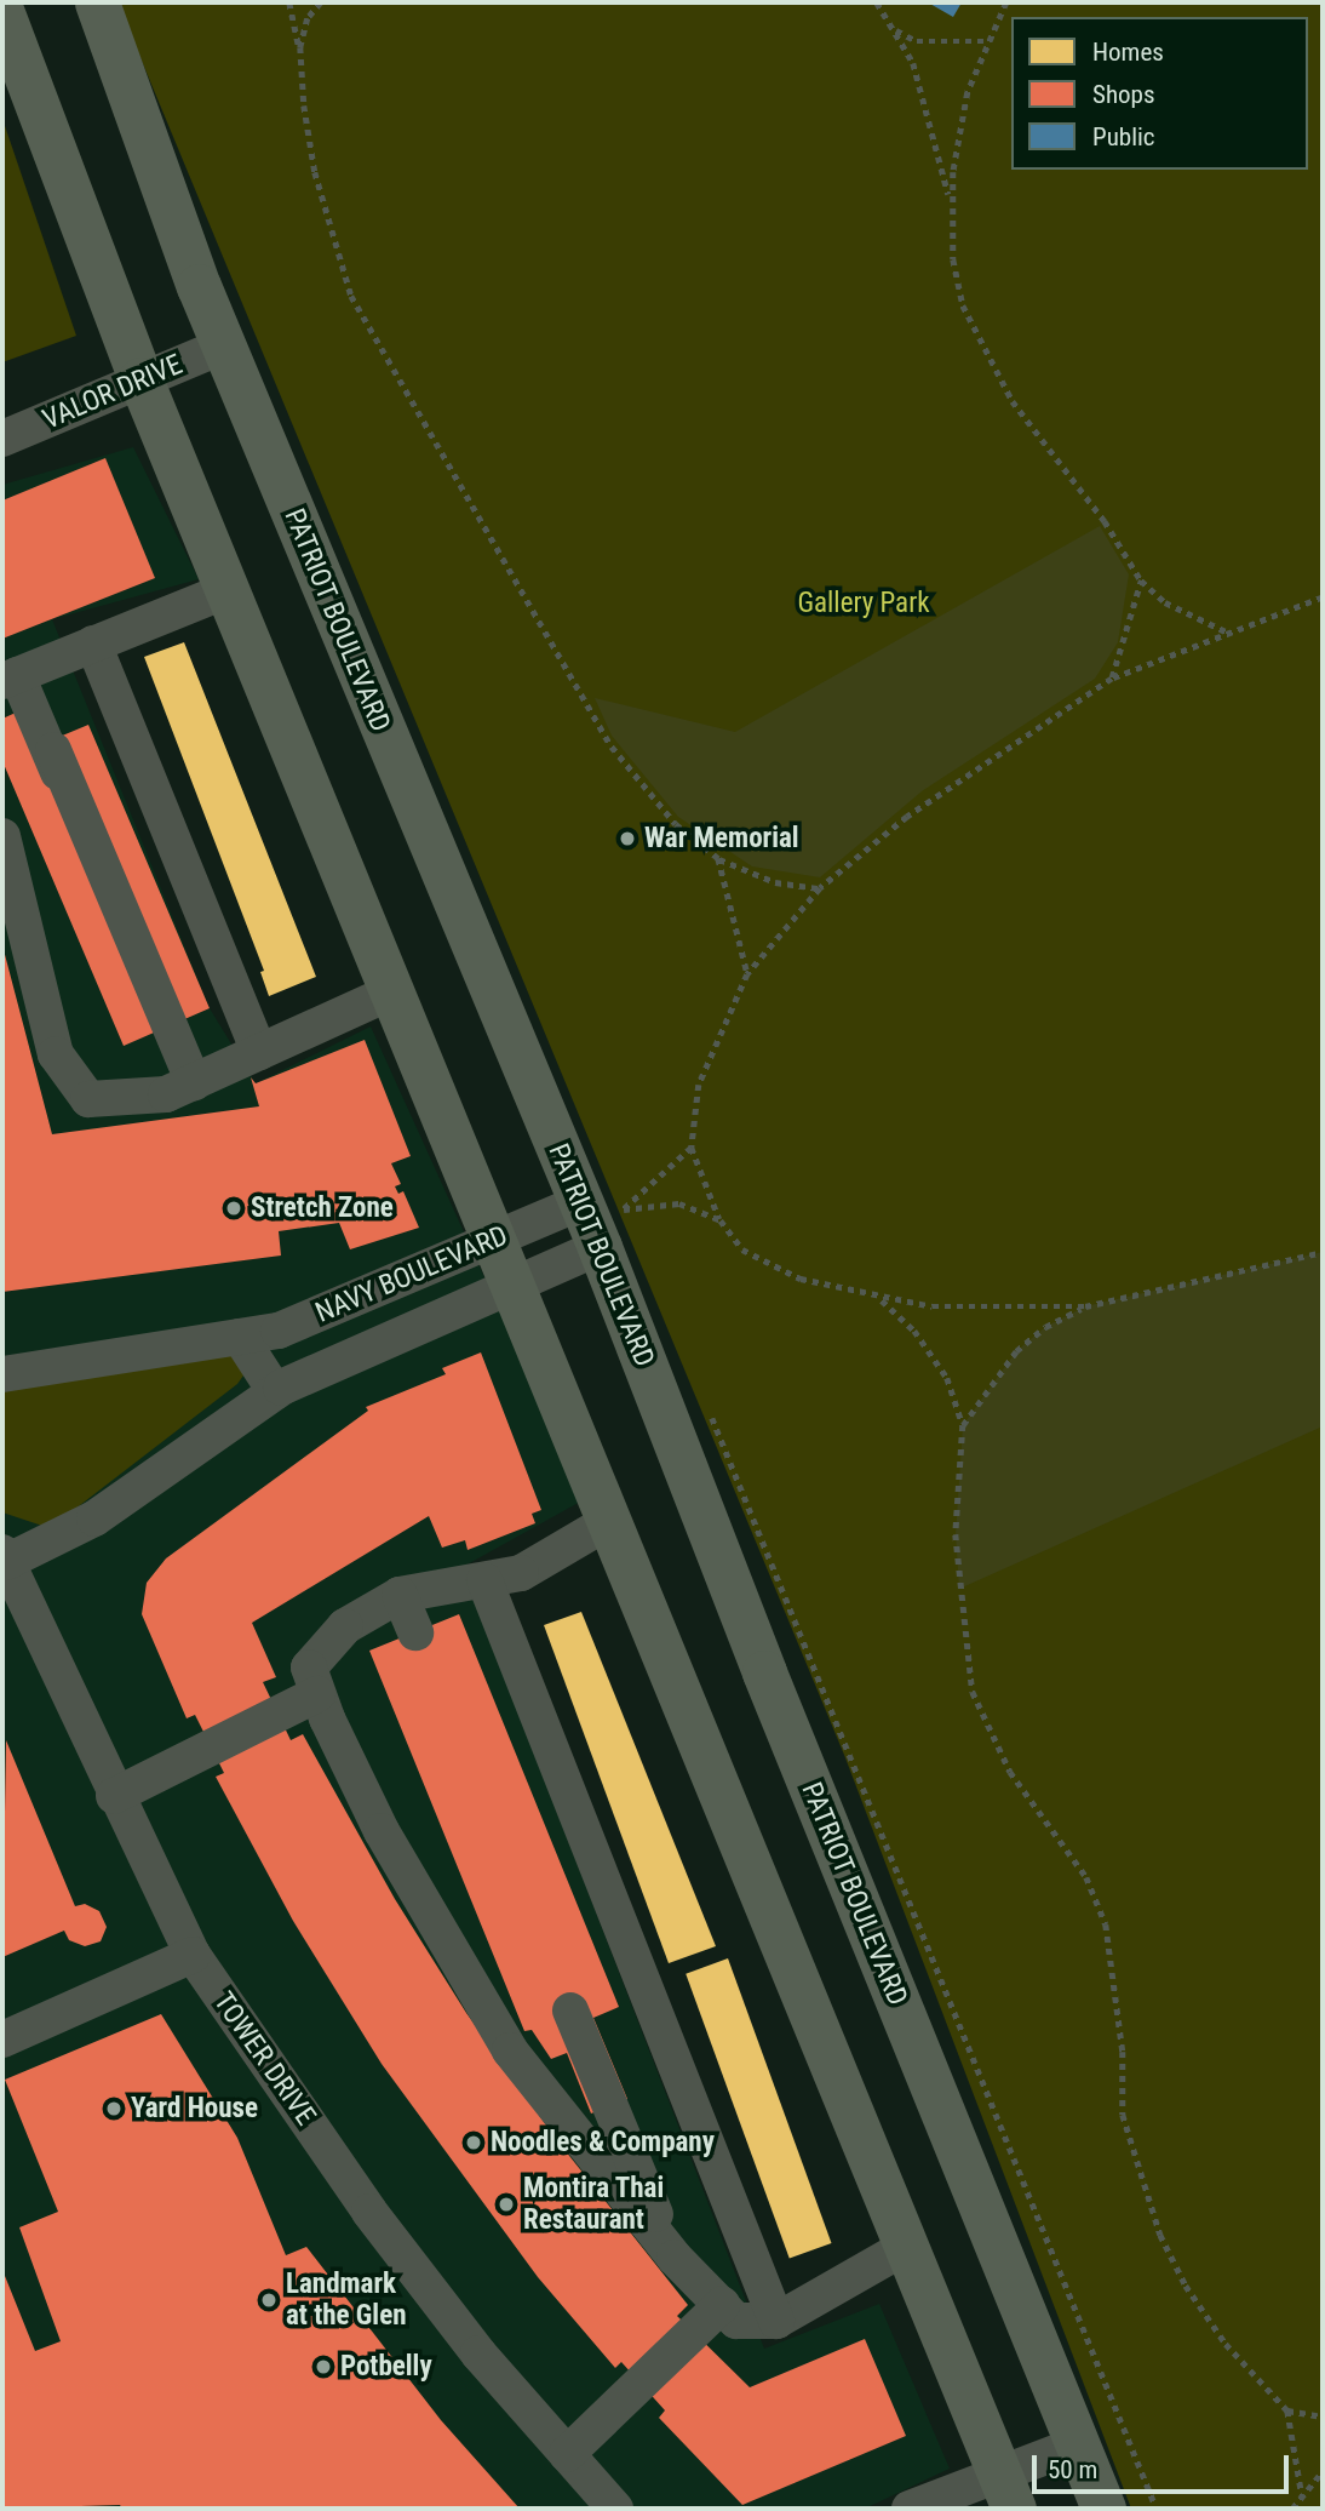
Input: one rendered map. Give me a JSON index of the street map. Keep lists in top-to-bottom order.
{
  "streets": {
    "main road": ["PATRIOT BOULEVARD"],
    "street": ["VALOR DRIVE", "NAVY BOULEVARD", "TOWER DRIVE"]
  },
  "crossings": [
    ["VALOR DRIVE", "PATRIOT BOULEVARD"],
    ["PATRIOT BOULEVARD", "NAVY BOULEVARD"],
    ["NAVY BOULEVARD", "TOWER DRIVE"]
  ],
  "parks": ["Gallery Park"],
  "places": [
    "War Memorial",
    "Stretch Zone",
    "Yard House",
    "Noodles & Company",
    "Montira Thai Restaurant",
    "Landmark at the Glen",
    "Potbelly"
  ],
  "legend": ["Homes", "Shops", "Public"],
  "scale_bar": "50 m"
}
